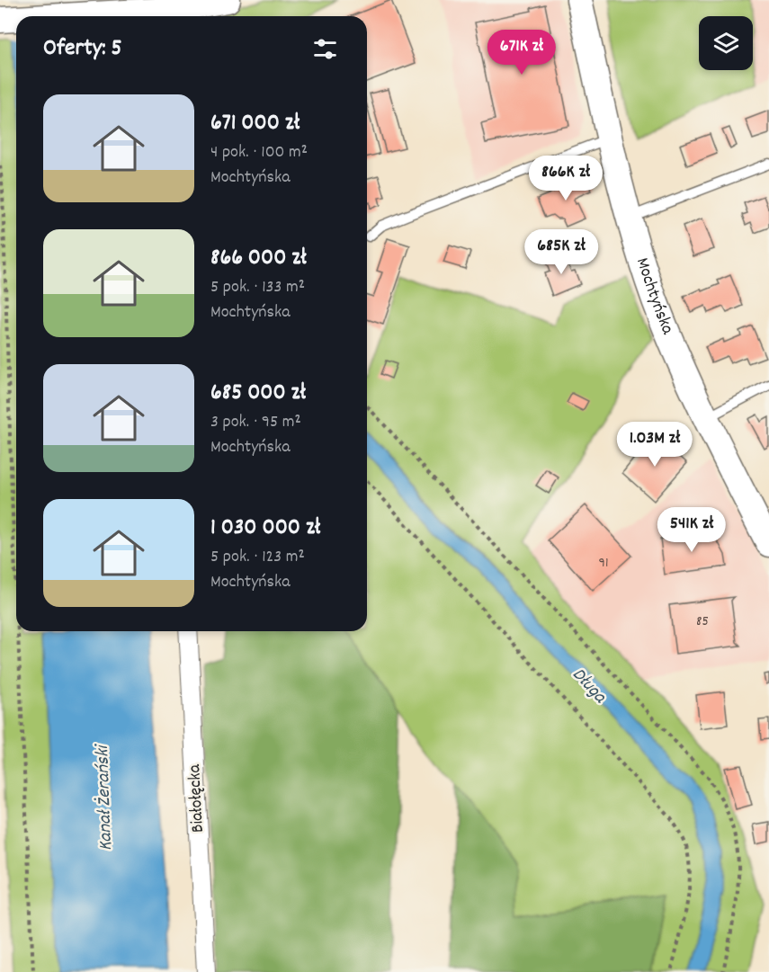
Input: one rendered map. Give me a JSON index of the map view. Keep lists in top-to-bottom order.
{
  "streets": {
    "street": ["Mochtyńska", "Białołęcka"]
  },
  "water": ["Długa", "Kanał Żerański"],
  "house_numbers": ["91", "85"],
  "page": {
    "heading": "Oferty: 5",
    "price": [
      "671K zł",
      "866K zł",
      "685K zł",
      "1.03M zł",
      "541K zł"
    ],
    "list": [
      {
        "name": "671 000 zł",
        "note": "4 pok. · 100 m² · Mochtyńska"
      },
      {
        "name": "866 000 zł",
        "note": "5 pok. · 133 m² · Mochtyńska"
      },
      {
        "name": "685 000 zł",
        "note": "3 pok. · 95 m² · Mochtyńska"
      },
      {
        "name": "1 030 000 zł",
        "note": "5 pok. · 123 m² · Mochtyńska"
      }
    ]
  }
}
